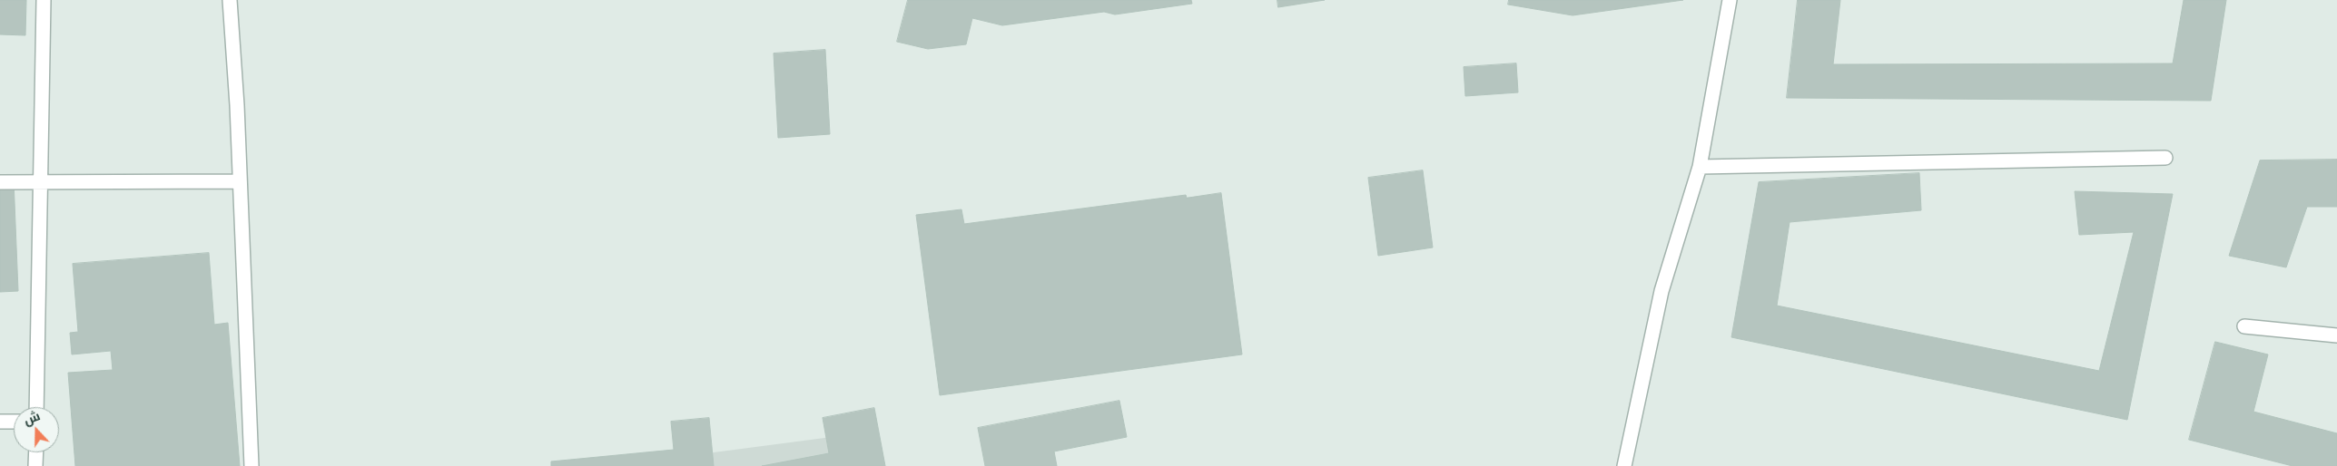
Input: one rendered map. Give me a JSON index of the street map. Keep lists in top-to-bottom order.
{
  "north": "top"
}
